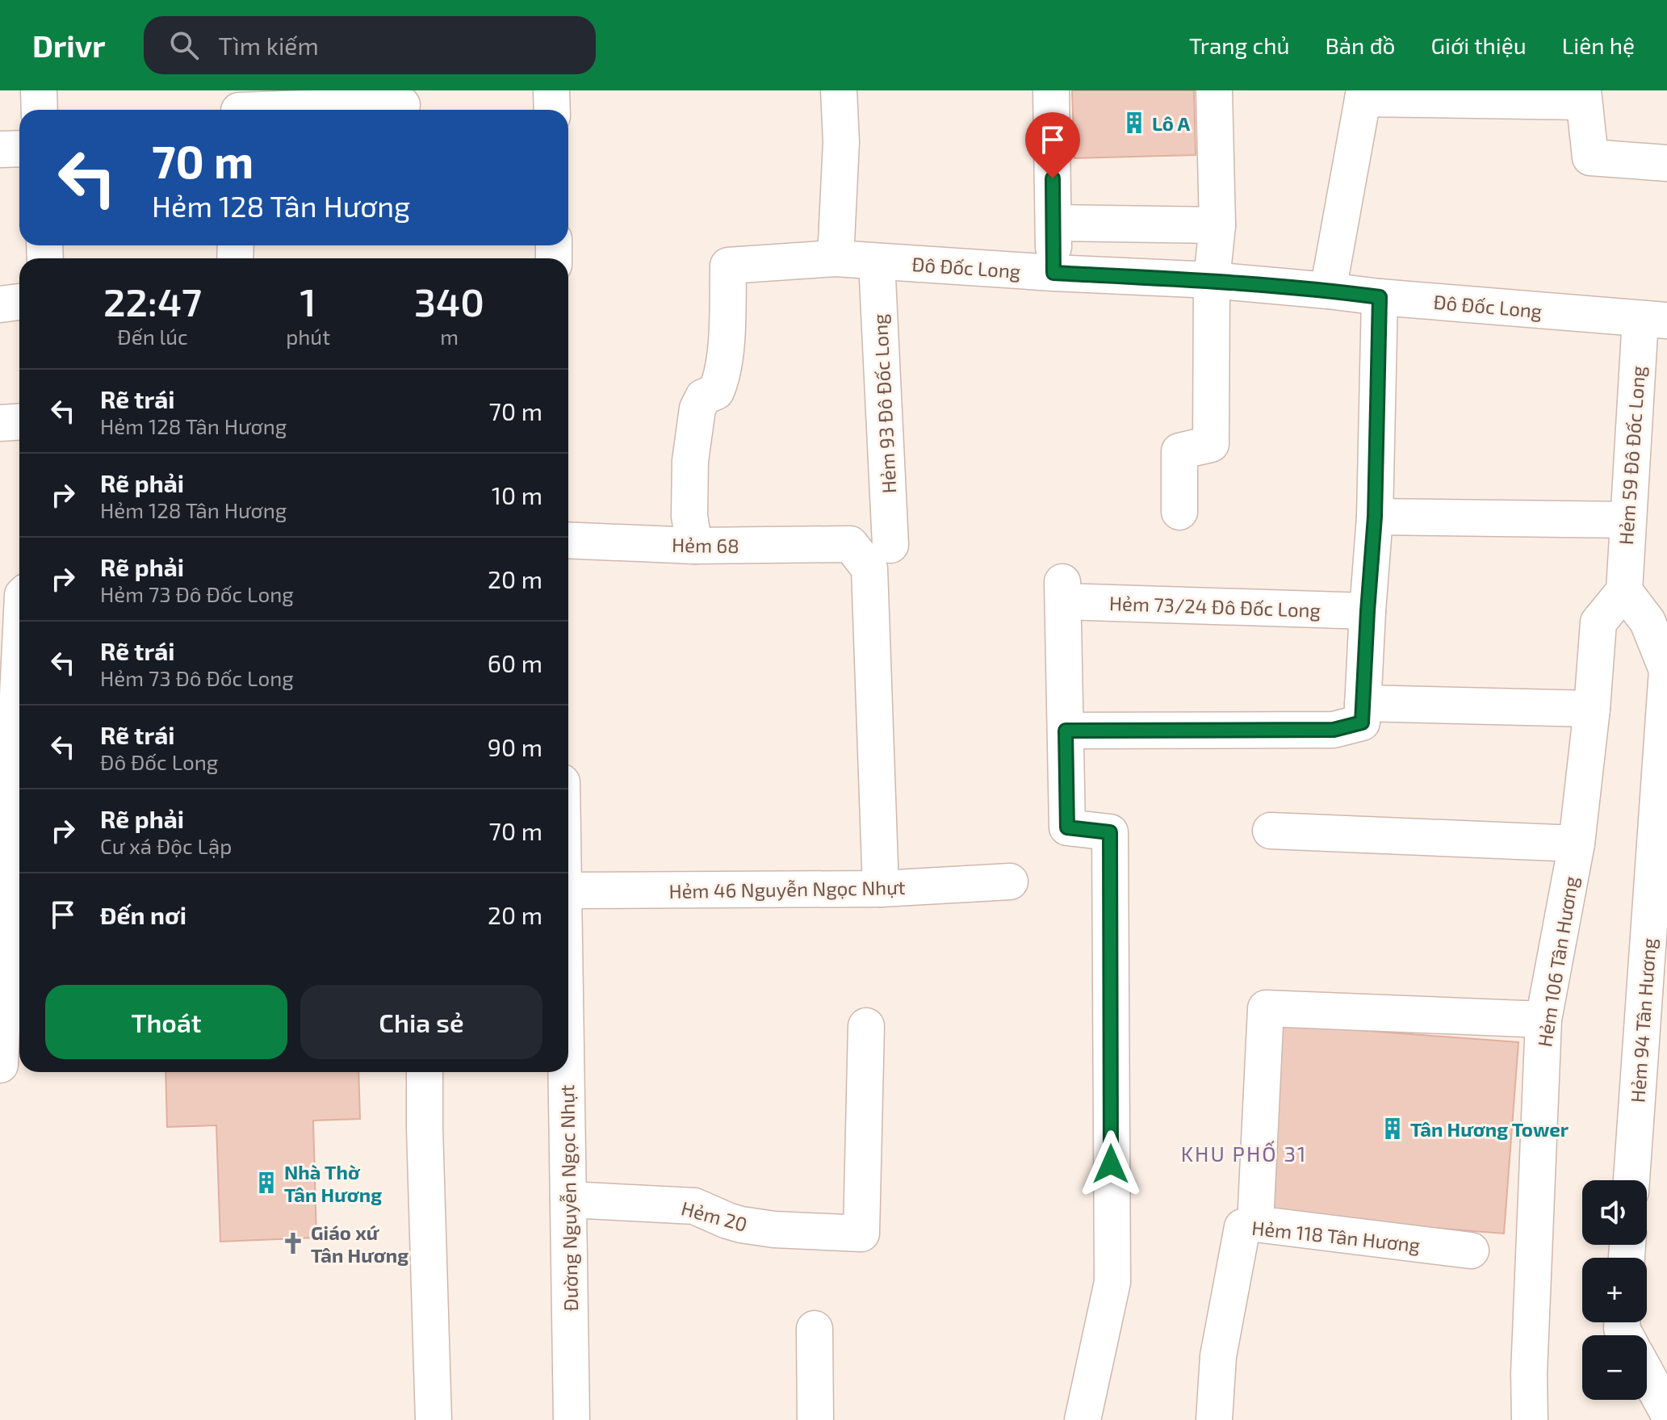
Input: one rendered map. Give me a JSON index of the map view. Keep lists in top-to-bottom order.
{
  "streets": {
    "street": [
      "Đô Đốc Long",
      "Hẻm 93 Đô Đốc Long",
      "Hẻm 59 Đô Đốc Long",
      "Hẻm 68",
      "Hẻm 73/24 Đô Đốc Long",
      "Hẻm 46 Nguyễn Ngọc Nhựt",
      "Hẻm 106 Tân Hương",
      "Hẻm 94 Tân Hương",
      "Đường Nguyễn Ngọc Nhựt",
      "Hẻm 20",
      "Hẻm 118 Tân Hương"
    ]
  },
  "crossings": [
    ["Đô Đốc Long", "Hẻm 93 Đô Đốc Long"],
    ["Đô Đốc Long", "Hẻm 59 Đô Đốc Long"],
    ["Đô Đốc Long", "Hẻm 68"],
    ["Hẻm 93 Đô Đốc Long", "Hẻm 68"],
    ["Hẻm 93 Đô Đốc Long", "Hẻm 46 Nguyễn Ngọc Nhựt"],
    ["Hẻm 59 Đô Đốc Long", "Hẻm 106 Tân Hương"],
    ["Hẻm 59 Đô Đốc Long", "Hẻm 94 Tân Hương"],
    ["Hẻm 106 Tân Hương", "Hẻm 94 Tân Hương"],
    ["Đường Nguyễn Ngọc Nhựt", "Hẻm 20"]
  ],
  "districts": ["KHU PHỐ 31"],
  "places": {
    "building": ["Lô A", "Tân Hương Tower", "Nhà Thờ Tân Hương"],
    "church": ["Giáo xứ Tân Hương"]
  },
  "page": {
    "header": "Drivr",
    "search": "Tìm kiếm",
    "nav": [
      "Trang chủ",
      "Bản đồ",
      "Giới thiệu",
      "Liên hệ"
    ],
    "turn": ["70 m", "Hẻm 128 Tân Hương"],
    "eta": [
      "22:47",
      "Đến lúc",
      "1",
      "phút",
      "340",
      "m"
    ],
    "list": [
      {
        "name": "Rẽ trái",
        "note": "Hẻm 128 Tân Hương",
        "value": "70 m"
      },
      {
        "name": "Rẽ phải",
        "note": "Hẻm 128 Tân Hương",
        "value": "10 m"
      },
      {
        "name": "Rẽ phải",
        "note": "Hẻm 73 Đô Đốc Long",
        "value": "20 m"
      },
      {
        "name": "Rẽ trái",
        "note": "Hẻm 73 Đô Đốc Long",
        "value": "60 m"
      },
      {
        "name": "Rẽ trái",
        "note": "Đô Đốc Long",
        "value": "90 m"
      },
      {
        "name": "Rẽ phải",
        "note": "Cư xá Độc Lập",
        "value": "70 m"
      },
      {
        "name": "Đến nơi",
        "value": "20 m"
      }
    ],
    "buttons": ["Thoát", "Chia sẻ"],
    "map_buttons": ["+", "−"]
  }
}
